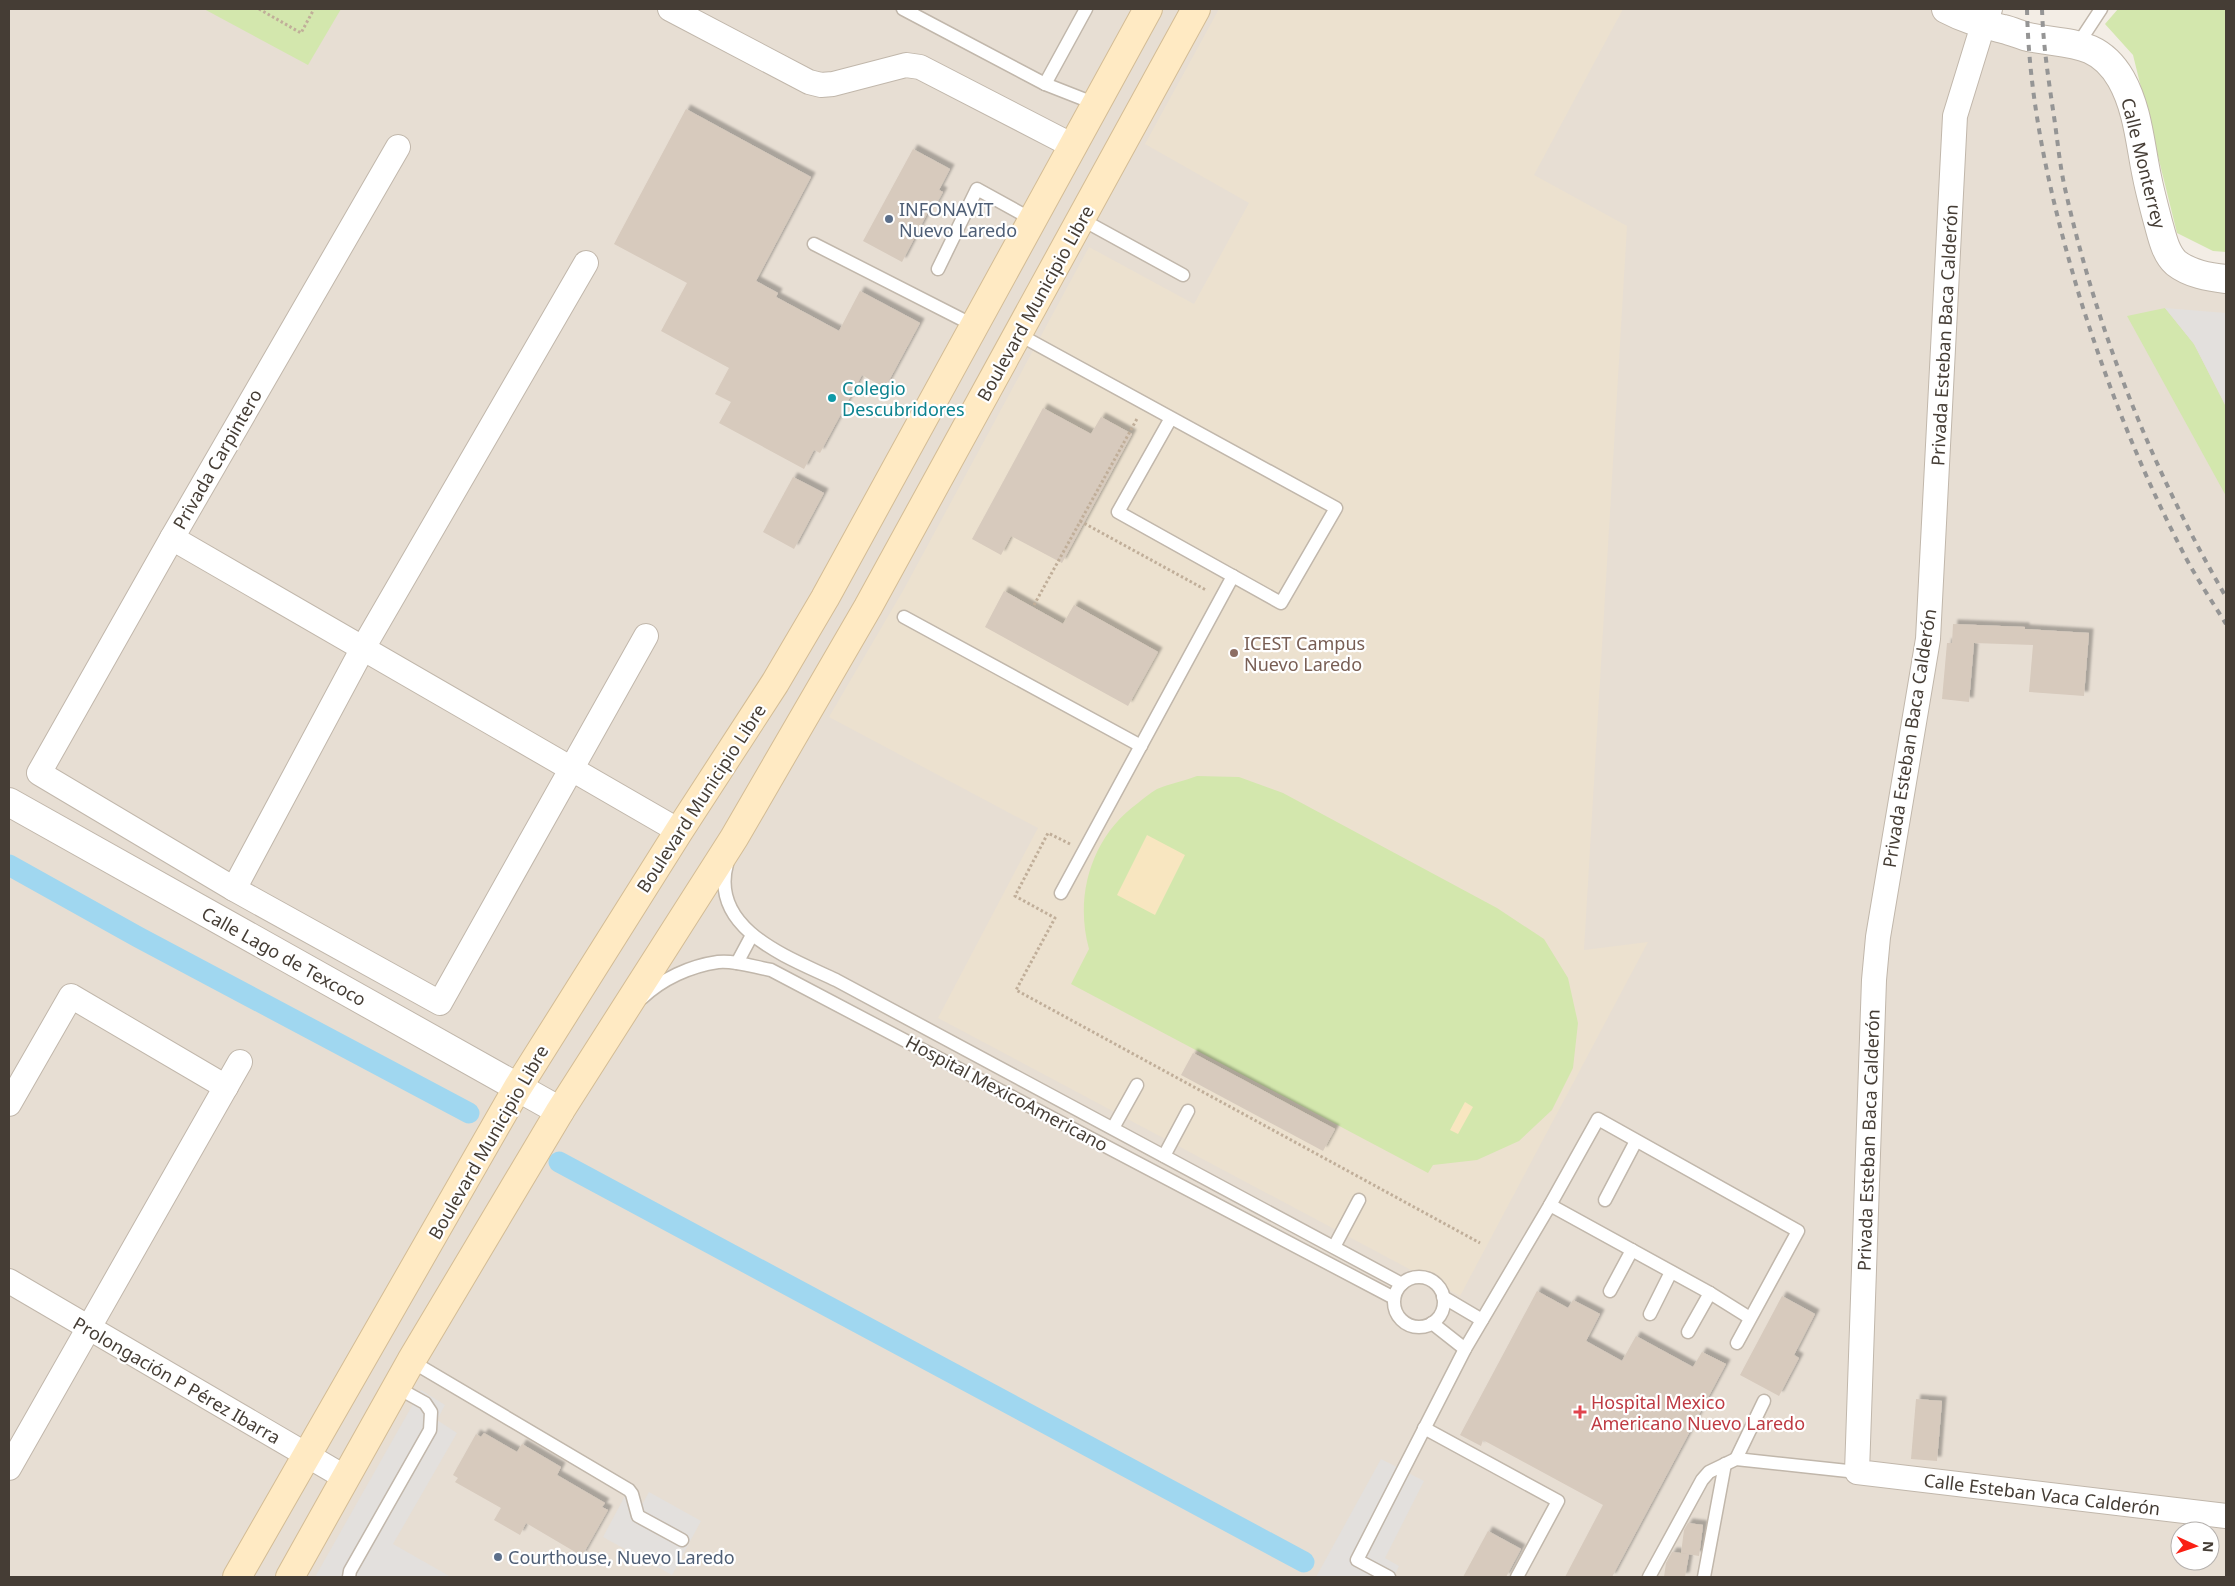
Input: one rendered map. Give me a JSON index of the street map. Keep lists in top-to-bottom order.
{
  "streets": {
    "main road": ["Boulevard Municipio Libre"],
    "street": [
      "Calle Monterrey",
      "Privada Esteban Baca Calderón",
      "Privada Carpintero",
      "Calle Lago de Texcoco",
      "Prolongación P Pérez Ibarra",
      "Calle Esteban Vaca Calderón"
    ],
    "lane": ["Hospital MexicoAmericano"]
  },
  "crossings": [
    ["Calle Monterrey", "Privada Esteban Baca Calderón"],
    ["Boulevard Municipio Libre", "Calle Lago de Texcoco"],
    ["Boulevard Municipio Libre", "Hospital MexicoAmericano"],
    ["Boulevard Municipio Libre", "Prolongación P Pérez Ibarra"],
    ["Privada Esteban Baca Calderón", "Calle Esteban Vaca Calderón"]
  ],
  "places": {
    "other": [
      "INFONAVIT Nuevo Laredo",
      "Colegio Descubridores",
      "ICEST Campus Nuevo Laredo",
      "Courthouse, Nuevo Laredo"
    ],
    "health": ["Hospital Mexico Americano Nuevo Laredo"]
  },
  "north": "right"
}
